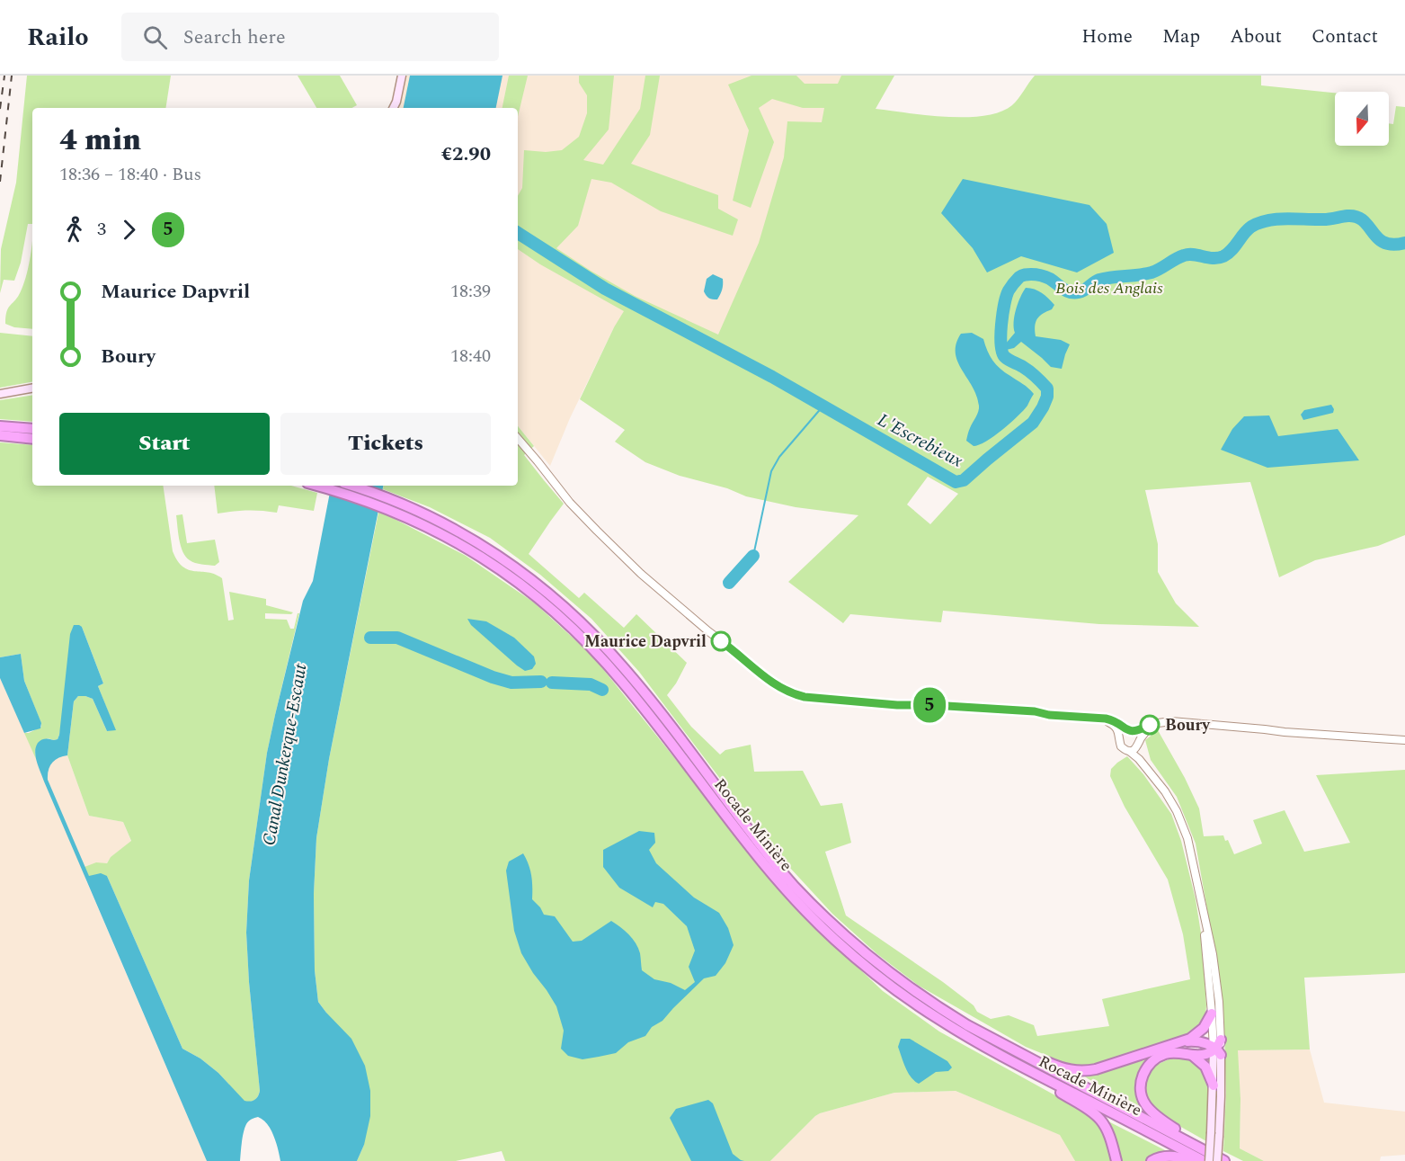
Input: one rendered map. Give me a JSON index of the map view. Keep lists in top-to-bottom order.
{
  "streets": {
    "highway": ["Rocade Minière"]
  },
  "water": ["L'Escrebieux", "Canal Dunkerque-Escaut"],
  "parks": ["Bois des Anglais"],
  "places": ["Maurice Dapvril", "Boury"],
  "lines": ["bus line 5"],
  "north": "bottom",
  "page": {
    "header": "Railo",
    "search": "Search here",
    "nav": [
      "Home",
      "Map",
      "About",
      "Contact"
    ],
    "on_map": "5",
    "heading": ["4 min", "18:36 – 18:40 · Bus", "€2.90"],
    "legs": ["3", "5"],
    "list": [
      {
        "name": "Maurice Dapvril",
        "value": "18:39"
      },
      {
        "name": "Boury",
        "value": "18:40"
      }
    ],
    "buttons": ["Start", "Tickets"]
  }
}
